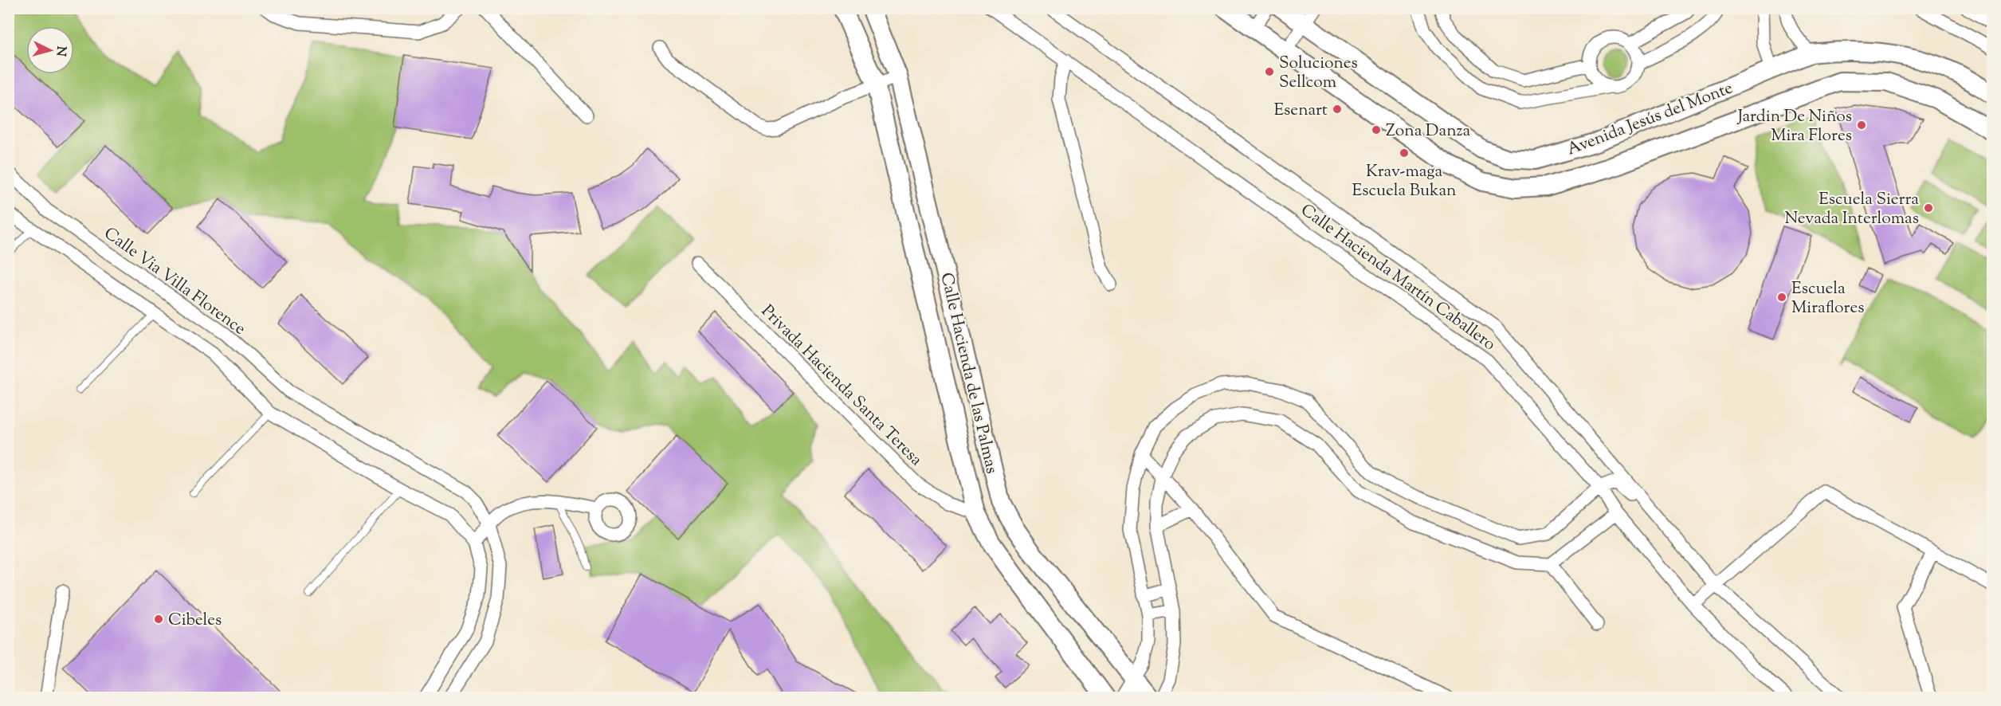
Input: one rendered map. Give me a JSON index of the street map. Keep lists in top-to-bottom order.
{
  "streets": {
    "main road": ["Avenida Jesús del Monte", "Calle Hacienda de las Palmas"],
    "street": ["Calle Hacienda Martín Caballero", "Calle Via Villa Florence", "Privada Hacienda Santa Teresa"]
  },
  "crossings": [
    ["Calle Hacienda de las Palmas", "Privada Hacienda Santa Teresa"]
  ],
  "places": [
    "Soluciones Sellcom",
    "Esenart",
    "Jardin De Niños Mira Flores",
    "Zona Danza",
    "Krav-maga Escuela Bukan",
    "Escuela Sierra Nevada Interlomas",
    "Escuela Miraflores",
    "Cibeles"
  ],
  "north": "right"
}
